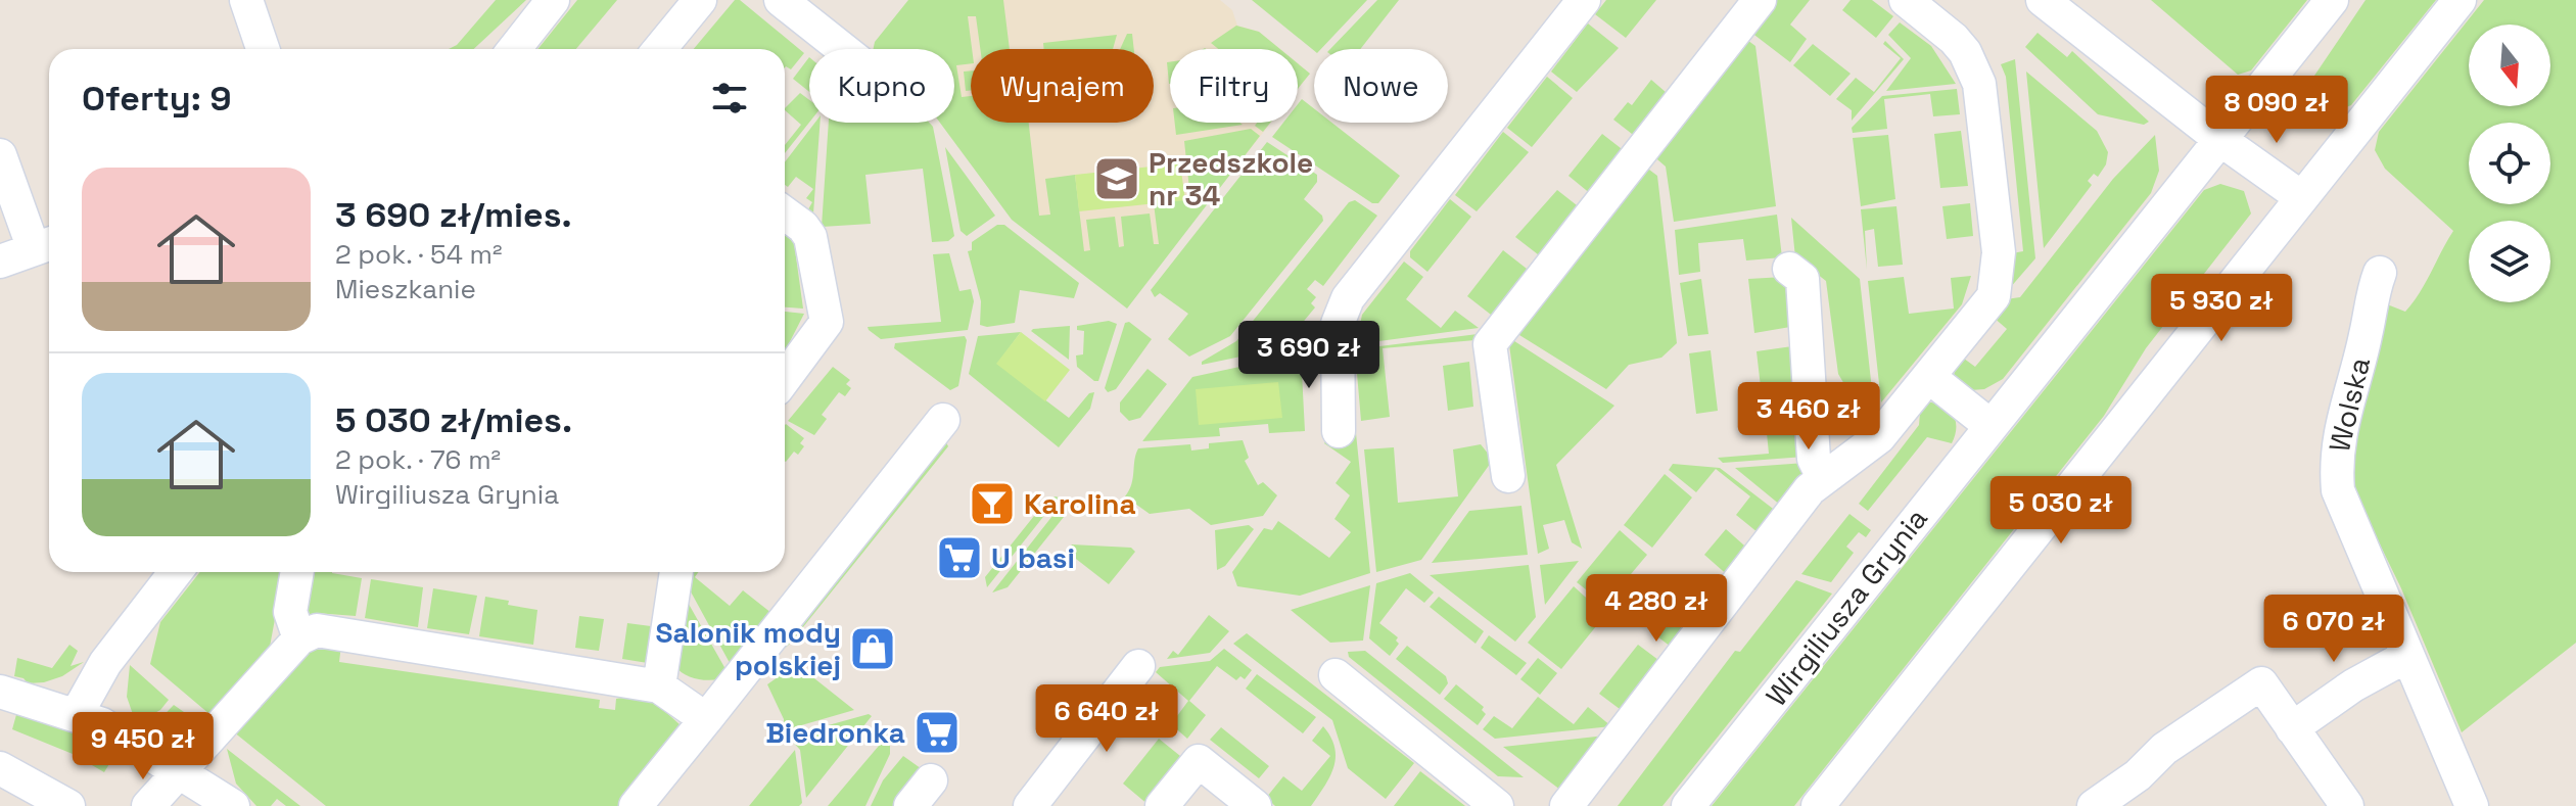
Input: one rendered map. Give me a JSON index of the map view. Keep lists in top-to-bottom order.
{
  "streets": {
    "street": ["Wolska", "Wirgiliusza Grynia"]
  },
  "places": {
    "school or university": ["Przedszkole nr 34"],
    "bar": ["Karolina"],
    "supermarket": ["U basi", "Biedronka"],
    "shop": ["Salonik mody polskiej"]
  },
  "north": "bottom",
  "page": {
    "chip": [
      "Kupno",
      "Wynajem",
      "Filtry",
      "Nowe"
    ],
    "heading": "Oferty: 9",
    "price": [
      "8 090 zł",
      "5 930 zł",
      "3 690 zł",
      "3 460 zł",
      "5 030 zł",
      "4 280 zł",
      "6 070 zł",
      "6 640 zł",
      "9 450 zł"
    ],
    "list": [
      {
        "name": "3 690 zł/mies.",
        "note": "2 pok. · 54 m² · Mieszkanie"
      },
      {
        "name": "5 030 zł/mies.",
        "note": "2 pok. · 76 m² · Wirgiliusza Grynia"
      }
    ]
  }
}
